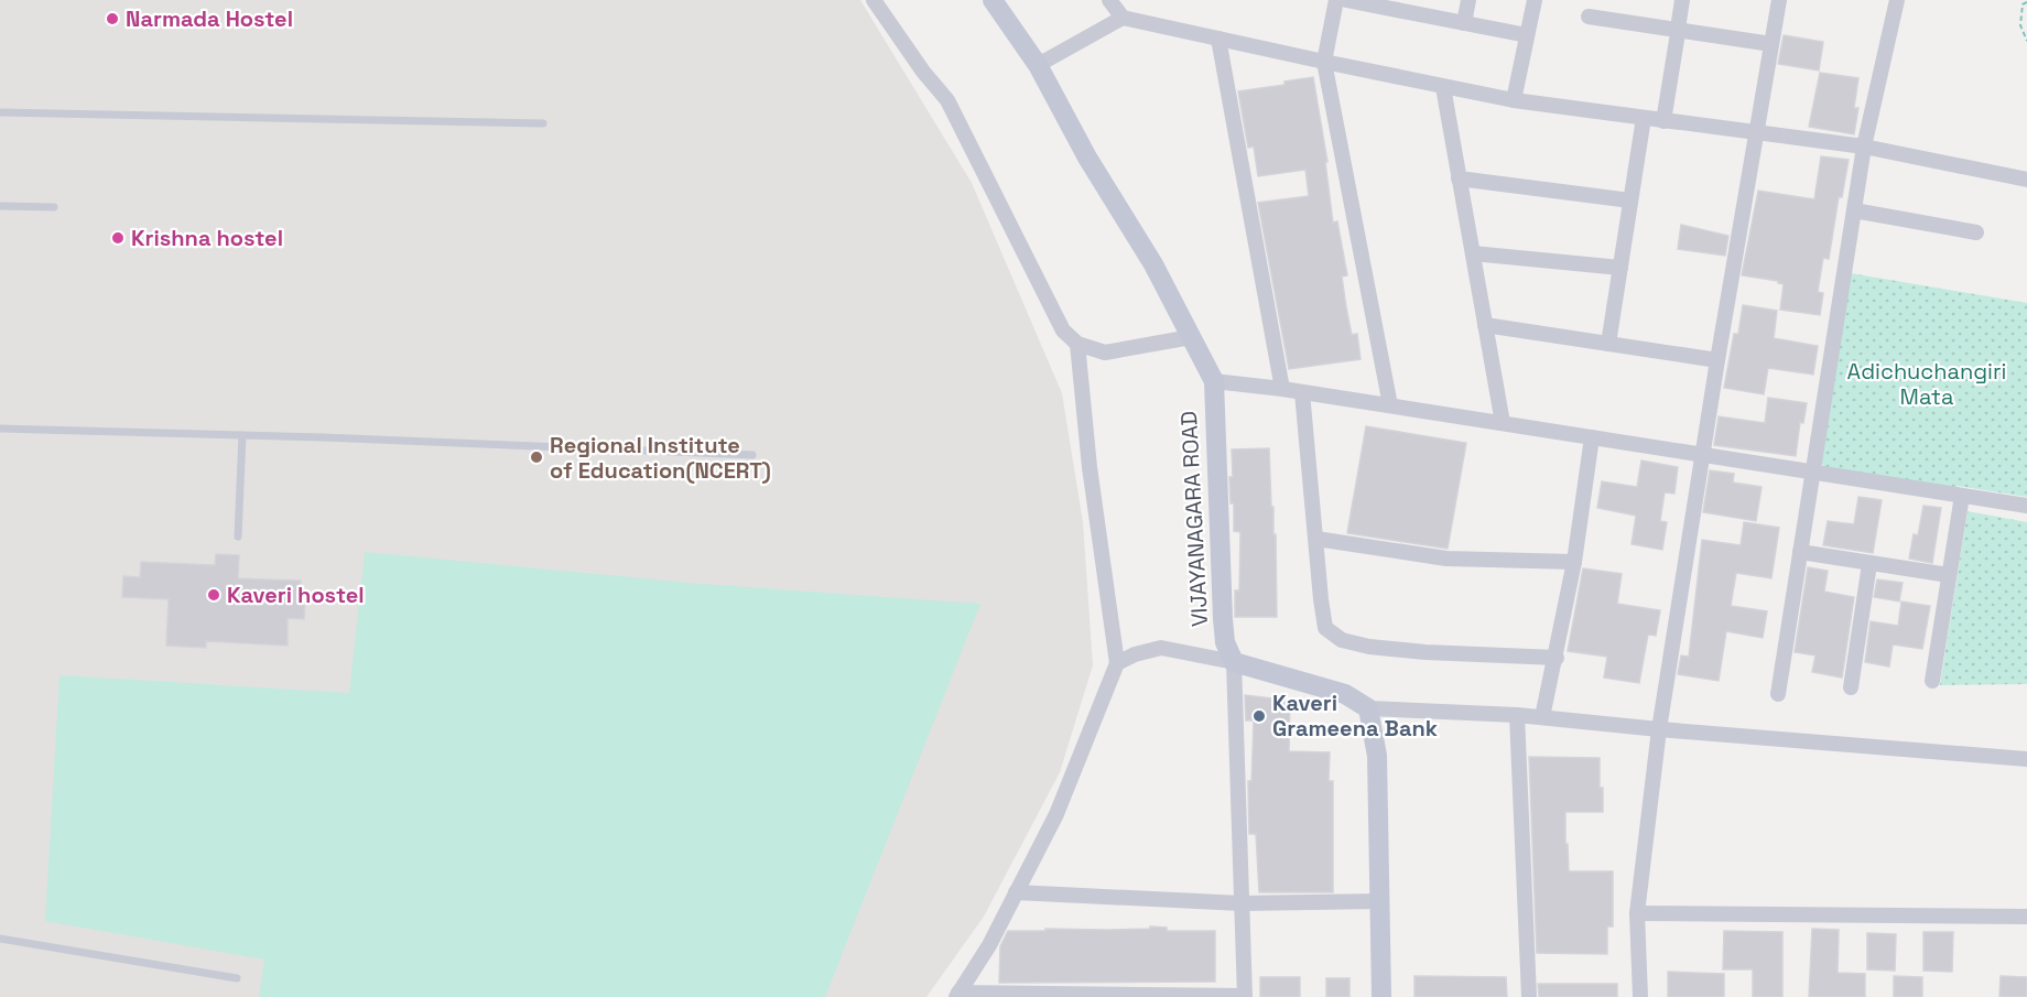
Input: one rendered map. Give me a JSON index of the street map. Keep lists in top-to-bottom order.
{
  "streets": {
    "street": ["VIJAYANAGARA ROAD"]
  },
  "parks": ["Adichuchangiri Mata"],
  "places": [
    "Narmada Hostel",
    "Krishna hostel",
    "Regional Institute of Education(NCERT)",
    "Kaveri hostel",
    "Kaveri Grameena Bank"
  ]
}
